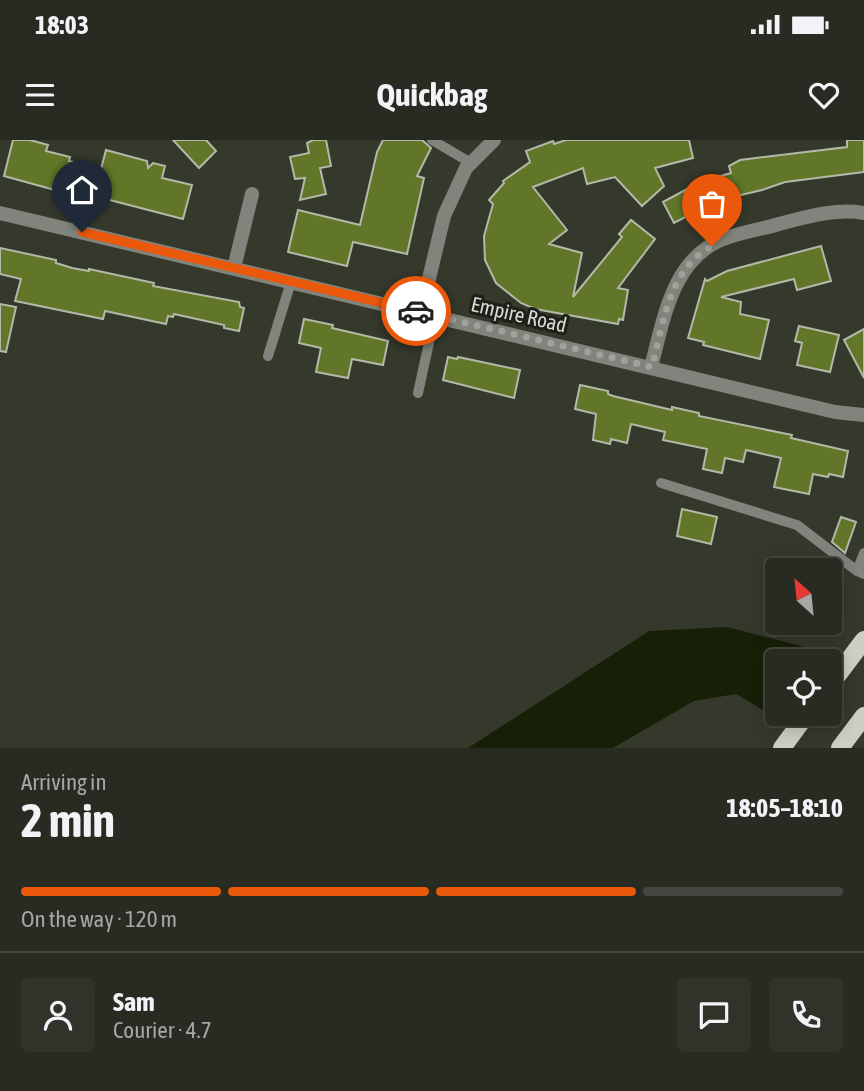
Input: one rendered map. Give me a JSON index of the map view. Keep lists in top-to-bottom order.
{
  "streets": {
    "street": ["Empire Road"]
  },
  "north": "top left",
  "page": {
    "status": "18:03",
    "header": "Quickbag",
    "heading": ["2 min", "Arriving in", "18:05–18:10"],
    "panel": ["Sam", "Courier · 4.7"],
    "bar": "On the way · 120 m"
  }
}
